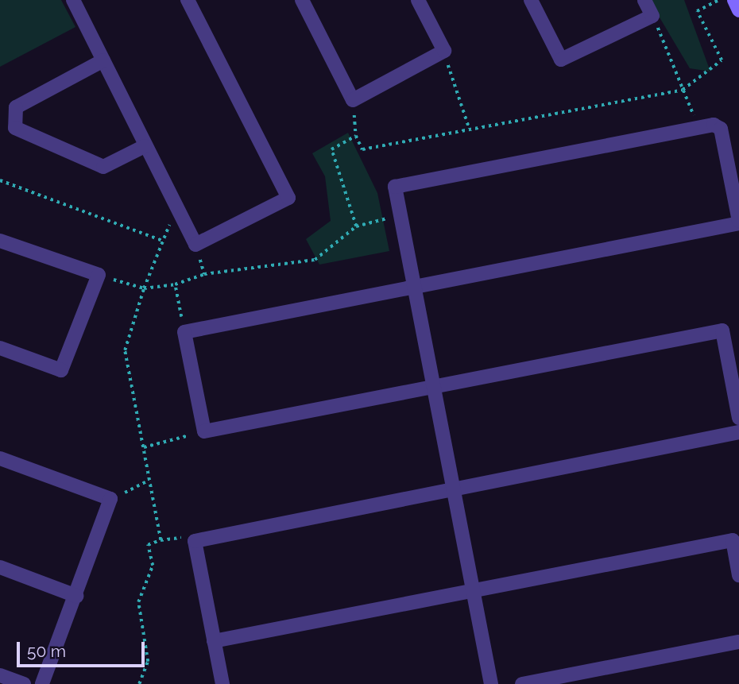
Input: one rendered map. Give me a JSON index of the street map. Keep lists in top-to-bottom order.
{
  "scale_bar": "50 m"
}
